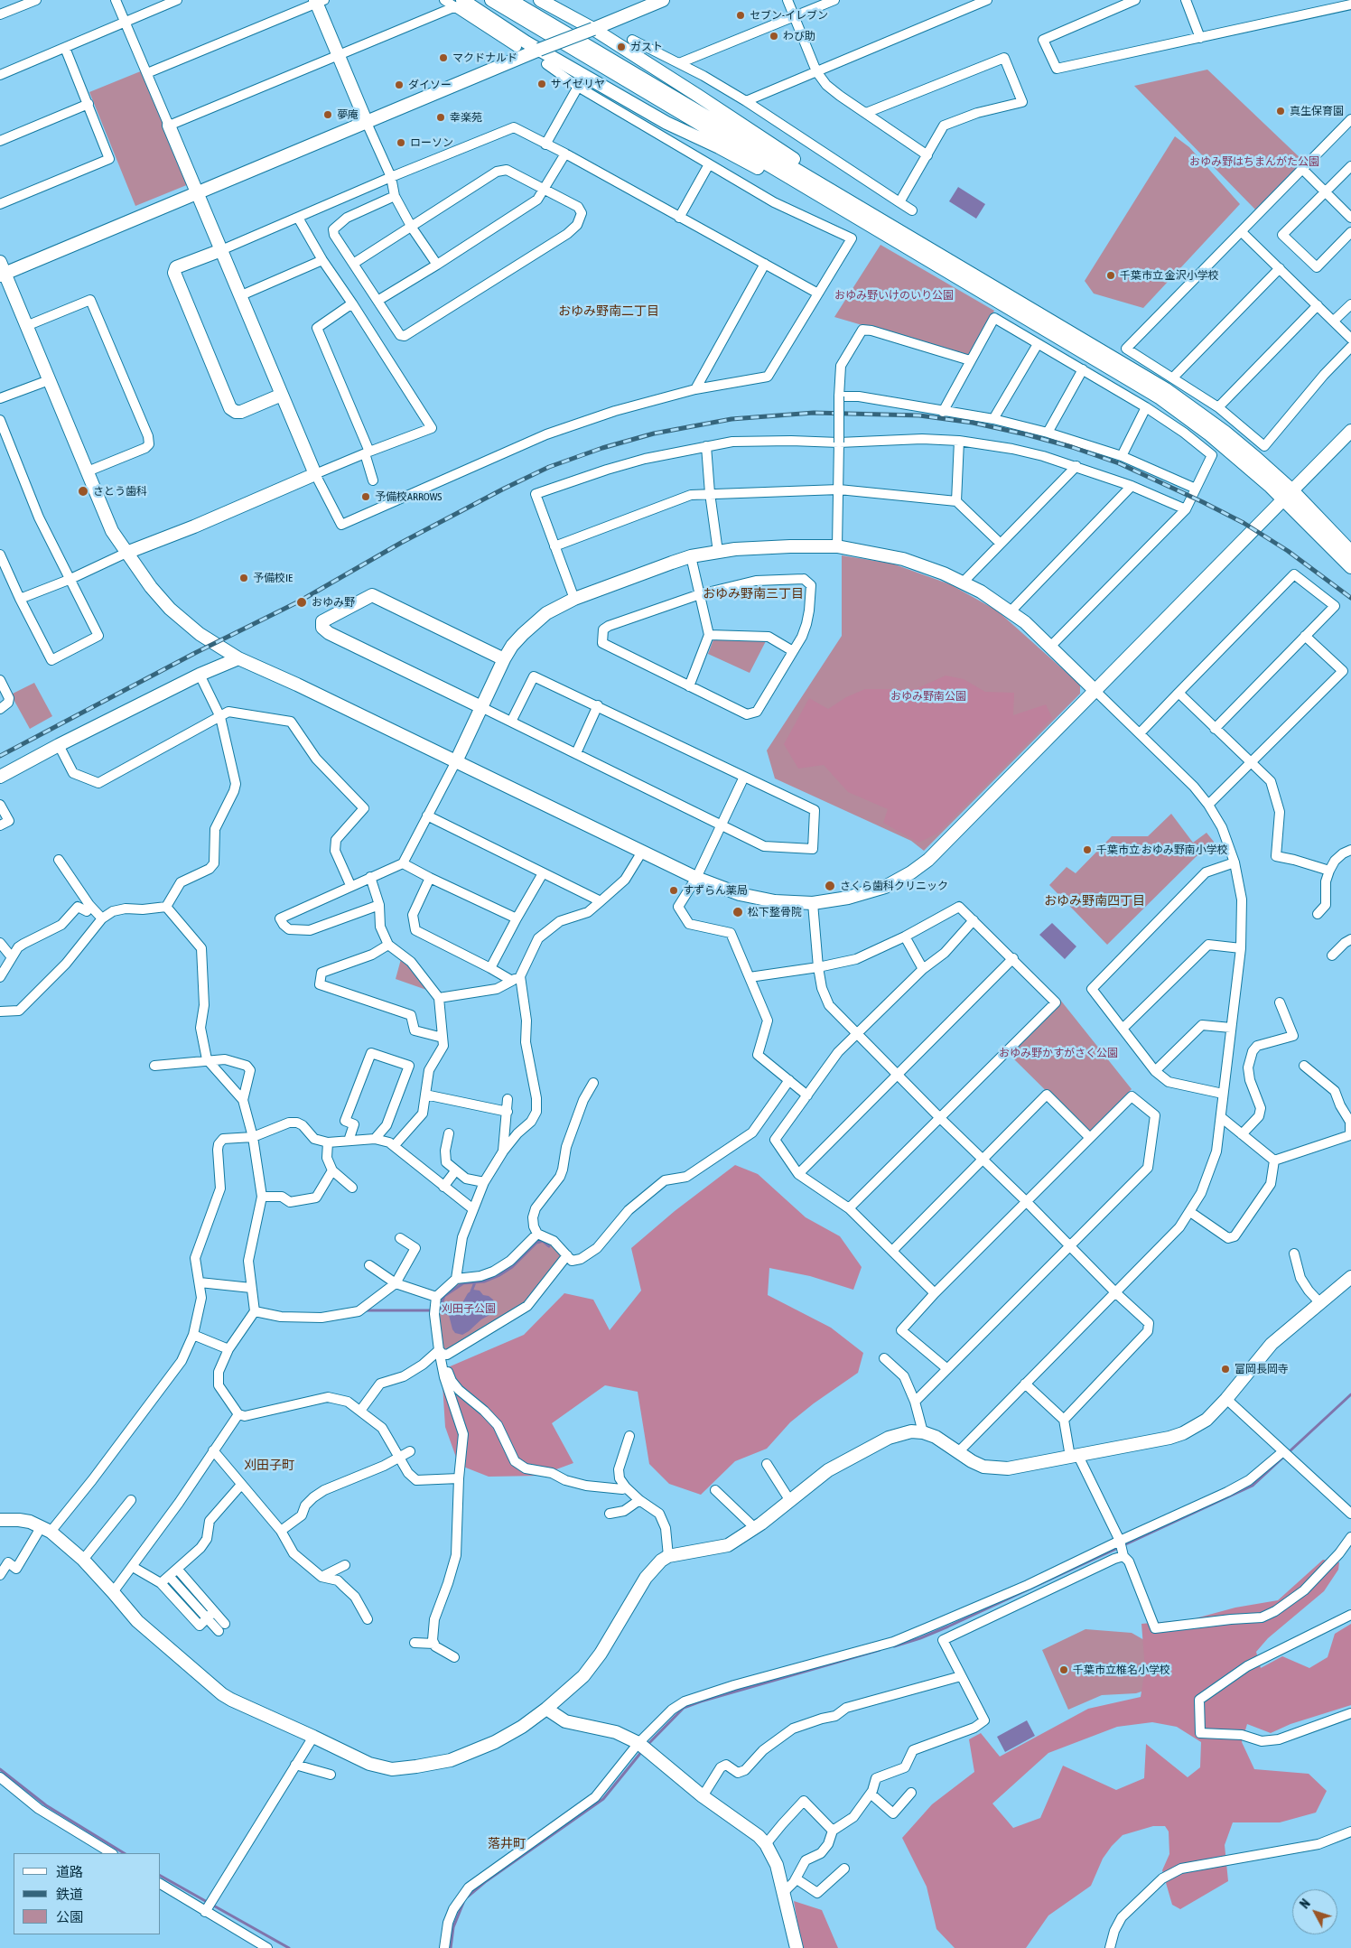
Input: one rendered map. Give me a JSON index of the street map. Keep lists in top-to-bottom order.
{
  "districts": [
    "おゆみ野南二丁目",
    "おゆみ野南三丁目",
    "おゆみ野南四丁目",
    "刈田子町",
    "落井町"
  ],
  "parks": [
    "おゆみ野はちまんがた公園",
    "おゆみ野いけのいり公園",
    "おゆみ野南公園",
    "おゆみ野かすがさく公園",
    "刈田子公園"
  ],
  "places": [
    "セブン-イレブン",
    "わび助",
    "ガスト",
    "マクドナルド",
    "サイゼリヤ",
    "ダイソー",
    "真生保育園",
    "夢庵",
    "幸楽苑",
    "ローソン",
    "千葉市立 金沢小学校",
    "さとう歯科",
    "予備校ARROWS",
    "予備校IE",
    "おゆみ野",
    "千葉市立 おゆみ野南小学校",
    "さくら歯科クリニック",
    "すずらん薬局",
    "松下整骨院",
    "富岡長岡寺",
    "千葉市立椎名小学校"
  ],
  "legend": ["道路", "鉄道", "公園"],
  "north": "top left"
}
